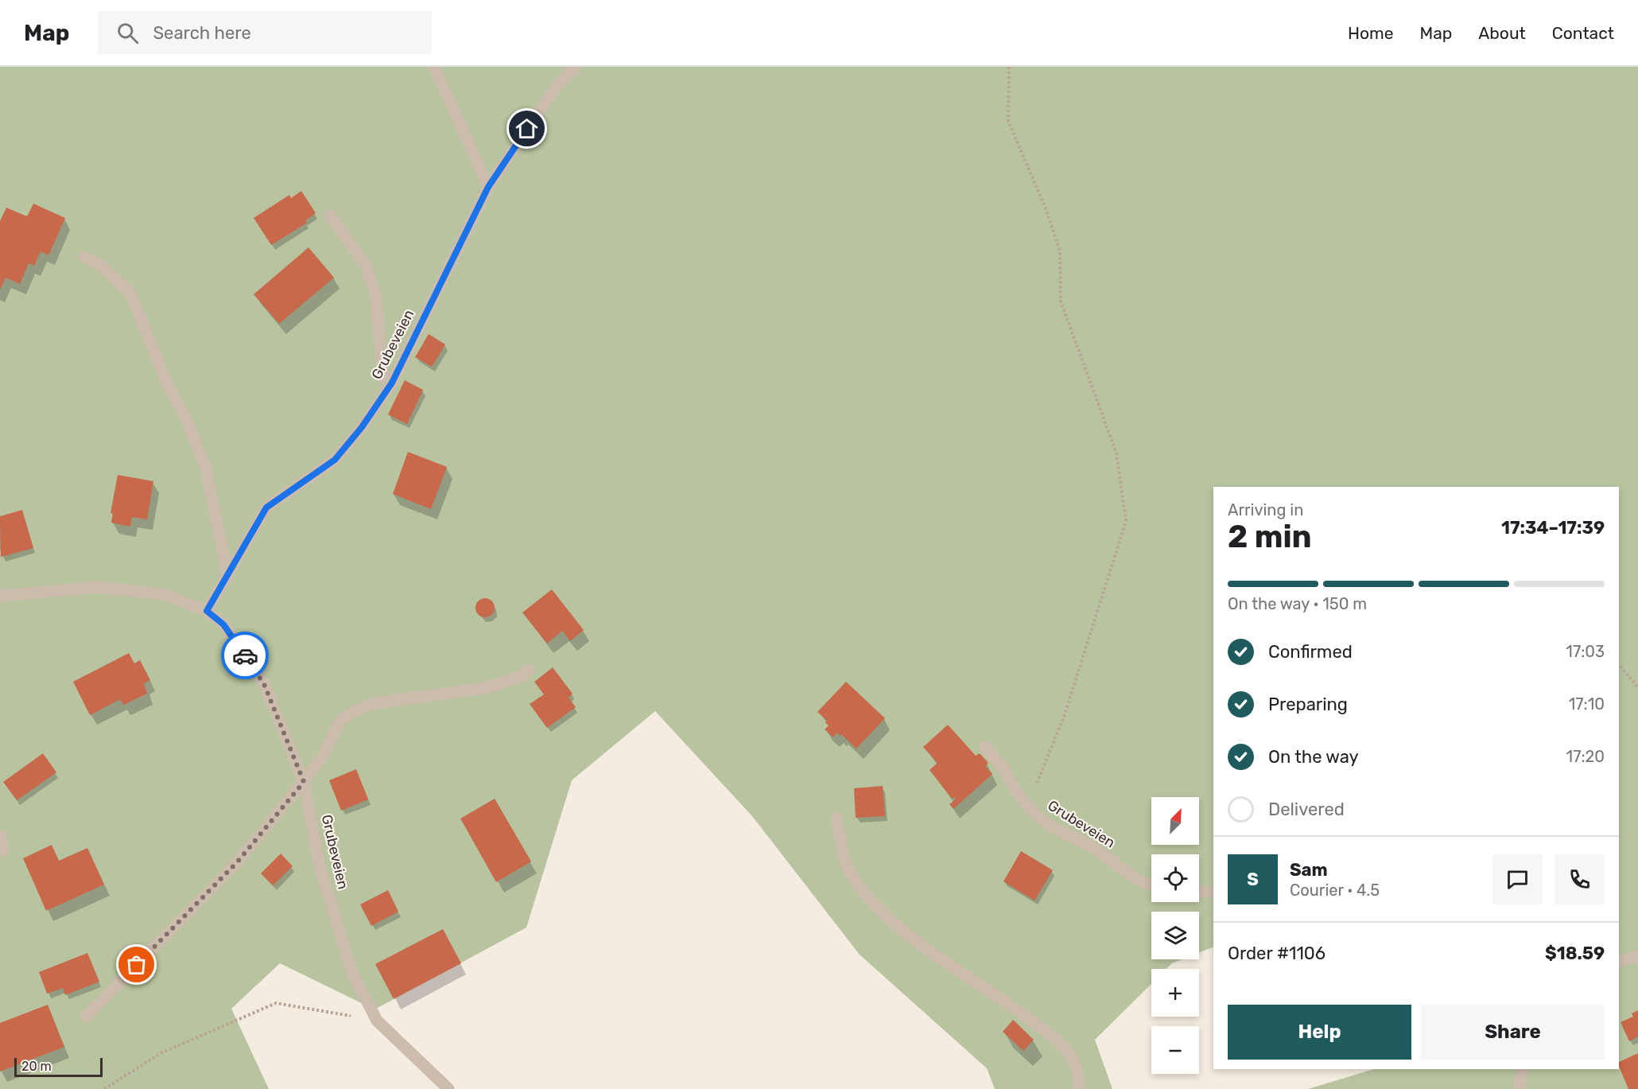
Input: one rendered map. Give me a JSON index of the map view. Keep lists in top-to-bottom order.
{
  "streets": {
    "street": ["Grubeveien"]
  },
  "scale_bar": "20 m",
  "north": "top right",
  "page": {
    "header": "Map",
    "search": "Search here",
    "nav": [
      "Home",
      "Map",
      "About",
      "Contact"
    ],
    "heading": ["2 min", "Arriving in", "17:34–17:39"],
    "panel": [
      "Sam",
      "Courier · 4.5",
      "Order #1106",
      "$18.59"
    ],
    "bar": "On the way · 150 m",
    "list": [
      ["Confirmed", "17:03"],
      ["Preparing", "17:10"],
      ["On the way", "17:20"],
      "Delivered"
    ],
    "map_buttons": ["+", "−"],
    "round": "S",
    "buttons": ["Help", "Share"],
    "scale": "20 m"
  }
}
